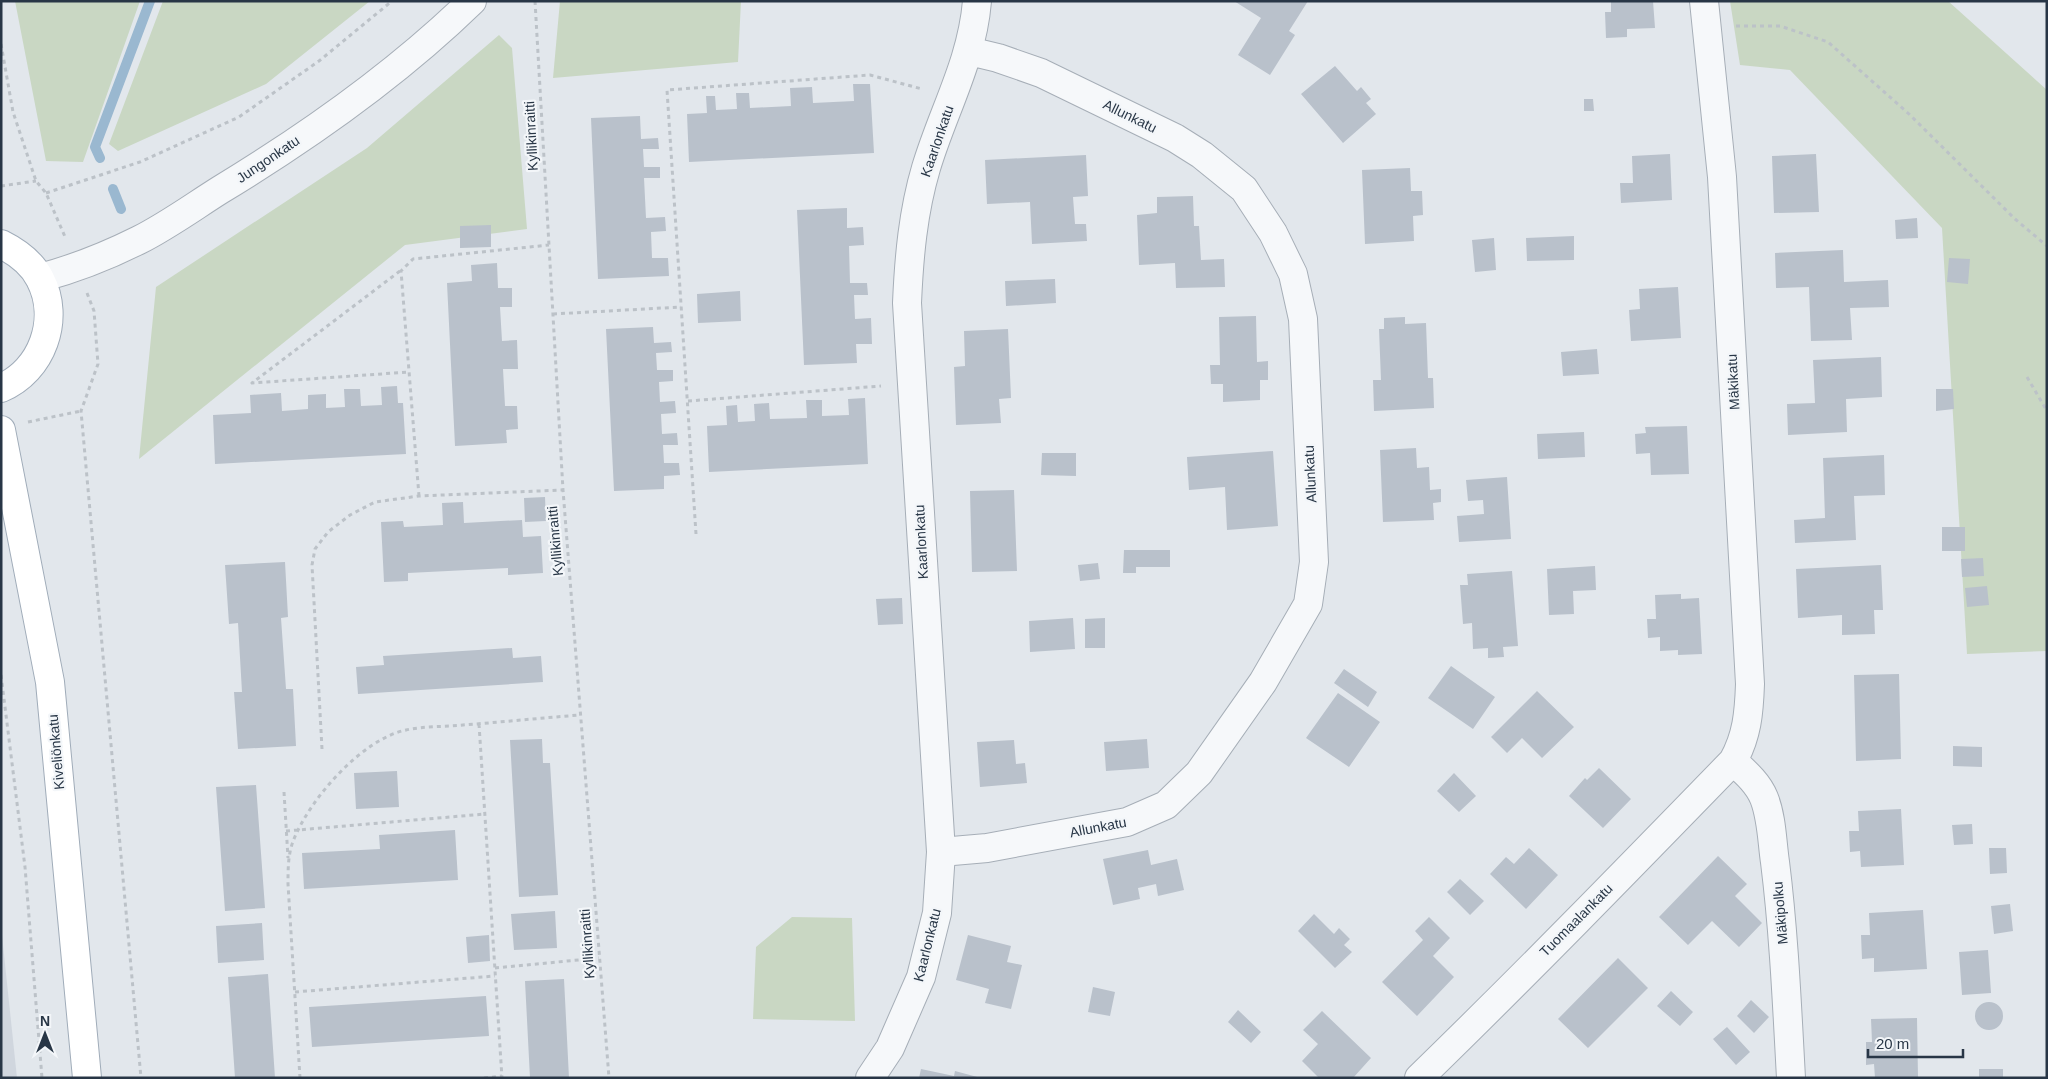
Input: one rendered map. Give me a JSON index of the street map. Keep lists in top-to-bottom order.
{
  "streets": {
    "main road": ["Kiveliönkatu"],
    "street": [
      "Allunkatu",
      "Kaarlonkatu",
      "Jungonkatu",
      "Mäkikatu",
      "Mäkipolku",
      "Tuomaalankatu"
    ],
    "path": ["Kyllikinraitti"]
  },
  "crossings": [
    ["Allunkatu", "Kaarlonkatu"],
    ["Mäkikatu", "Mäkipolku"],
    ["Mäkikatu", "Tuomaalankatu"],
    ["Mäkipolku", "Tuomaalankatu"]
  ],
  "scale_bar": "20 m",
  "north": "top"
}
